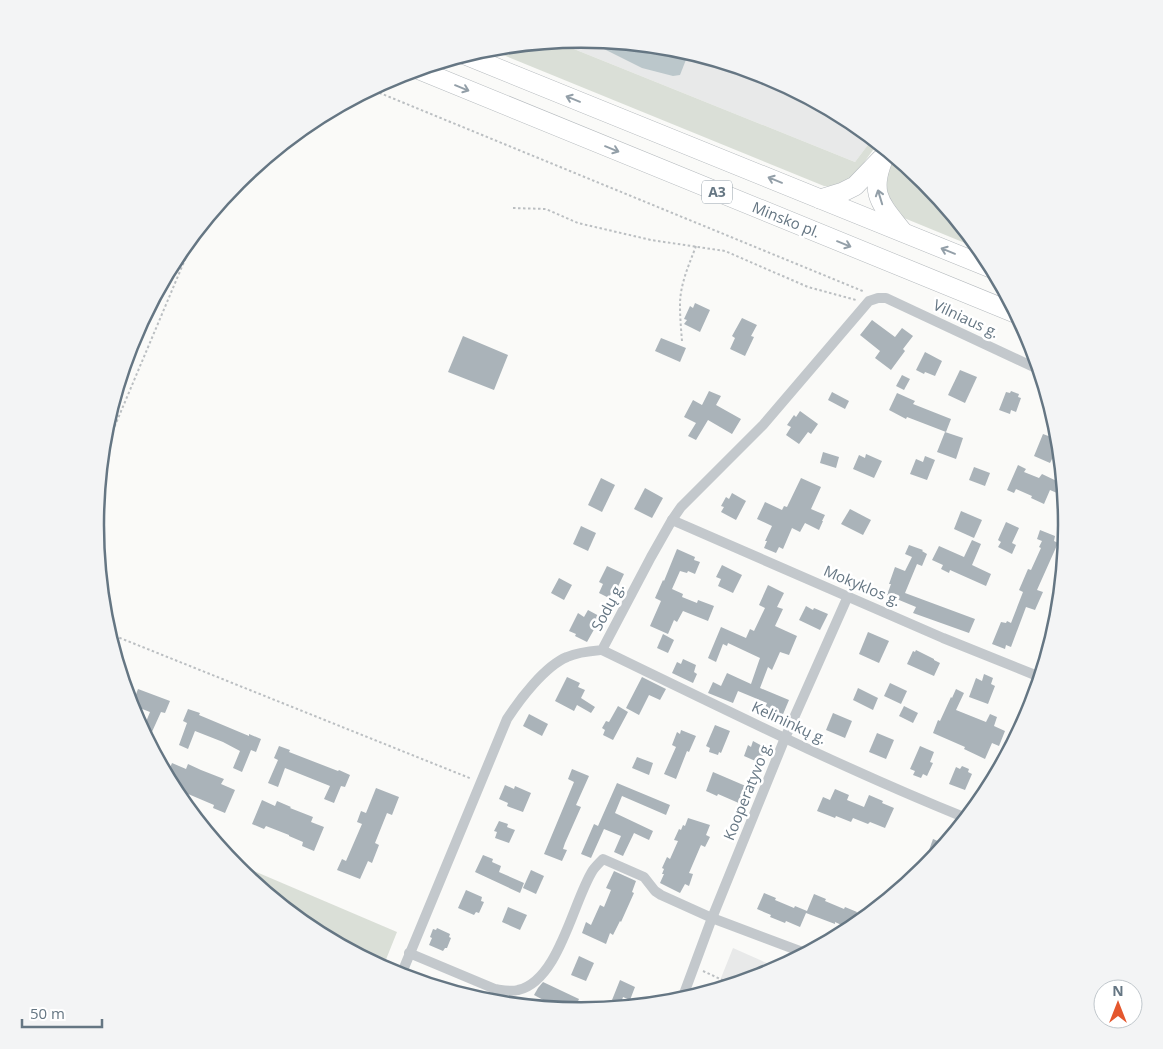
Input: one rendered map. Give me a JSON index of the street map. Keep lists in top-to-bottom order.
{
  "streets": {
    "highway": ["A3", "Minsko pl."],
    "street": [
      "Vilniaus g.",
      "Mokyklos g.",
      "Sodų g.",
      "Kelininkų g.",
      "Kooperatyvo g."
    ]
  },
  "crossings": [
    ["Vilniaus g.", "Sodų g."],
    ["Mokyklos g.", "Sodų g."],
    ["Mokyklos g.", "Kooperatyvo g."],
    ["Sodų g.", "Kelininkų g."],
    ["Kelininkų g.", "Kooperatyvo g."]
  ],
  "scale_bar": "50 m",
  "north": "top"
}
